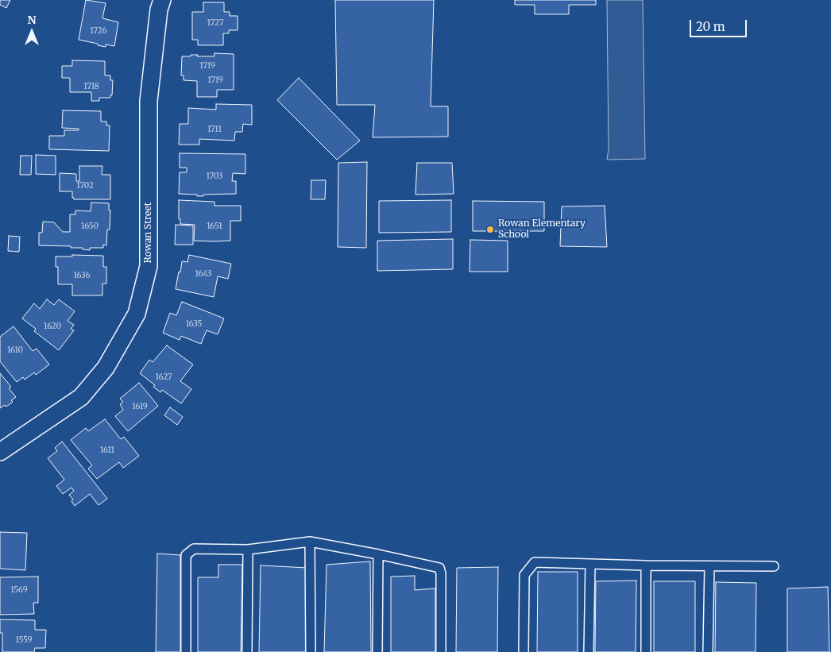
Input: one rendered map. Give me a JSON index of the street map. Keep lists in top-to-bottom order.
{
  "streets": {
    "street": ["Rowan Street"]
  },
  "places": ["Rowan Elementary School"],
  "house_numbers": [
    "1727",
    "1726",
    "1719",
    "1719",
    "1718",
    "1711",
    "1703",
    "1702",
    "1650",
    "1651",
    "1643",
    "1636",
    "1635",
    "1620",
    "1610",
    "1627",
    "1619",
    "1611",
    "1569",
    "1559"
  ],
  "scale_bar": "20 m",
  "north": "top"
}
